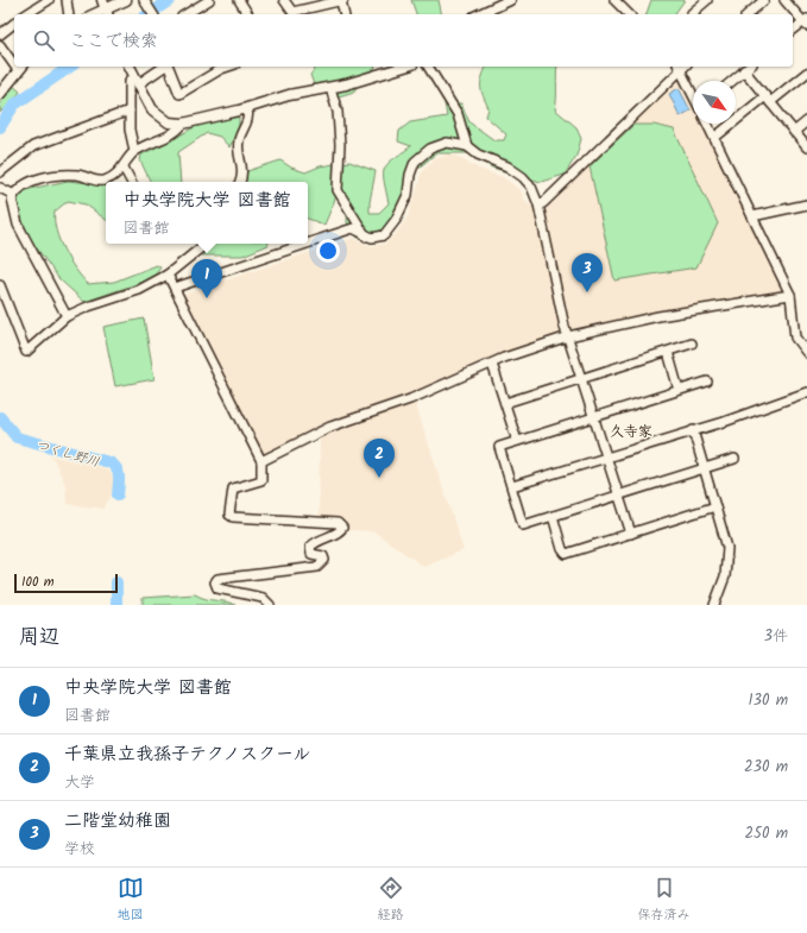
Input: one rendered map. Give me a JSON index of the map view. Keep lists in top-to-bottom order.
{
  "districts": ["久寺家"],
  "water": ["つくし野川"],
  "scale_bar": "100 m",
  "north": "bottom right",
  "page": {
    "search": "ここで検索",
    "popup": ["中央学院大学 図書館", "図書館"],
    "pins": ["3", "1", "2"],
    "scale": "100 m",
    "heading": ["周辺", "3件"],
    "list": [
      {
        "mark": "1",
        "name": "中央学院大学 図書館",
        "note": "図書館",
        "value": "130 m"
      },
      {
        "mark": "2",
        "name": "千葉県立我孫子テクノスクール",
        "note": "大学",
        "value": "230 m"
      },
      {
        "mark": "3",
        "name": "二階堂幼稚園",
        "note": "学校",
        "value": "250 m"
      }
    ],
    "nav": ["地図", "経路", "保存済み"]
  }
}
